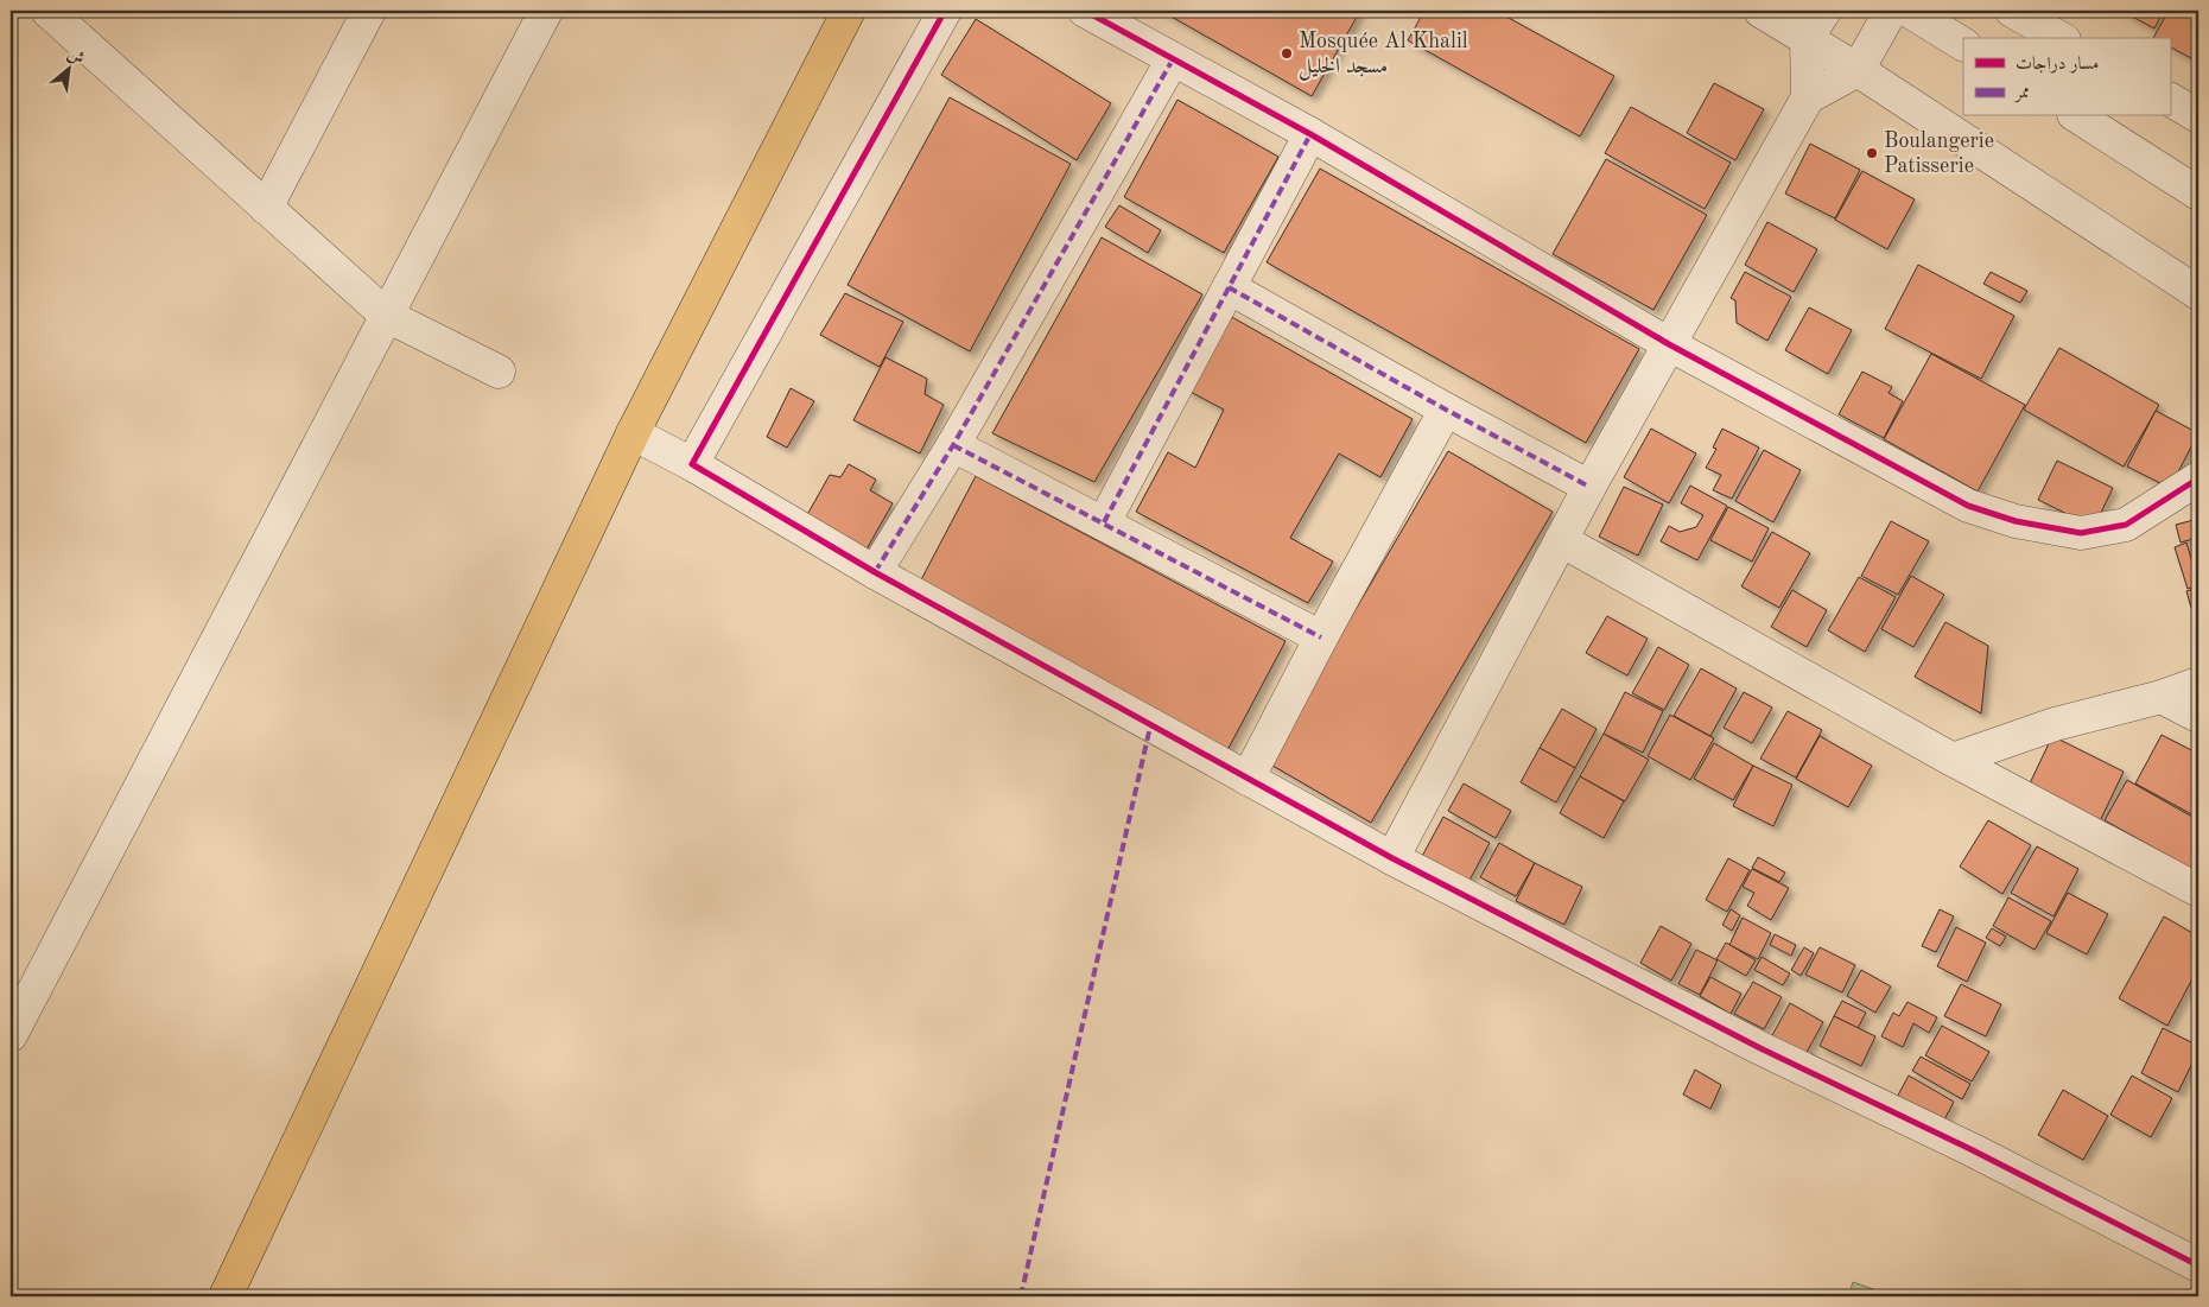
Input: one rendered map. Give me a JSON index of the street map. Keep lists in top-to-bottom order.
{
  "places": ["Mosquée Al Khalil مسجد الخليل", "Boulangerie Patisserie"],
  "legend": ["مسار دراجات", "ممر"],
  "north": "top right"
}
